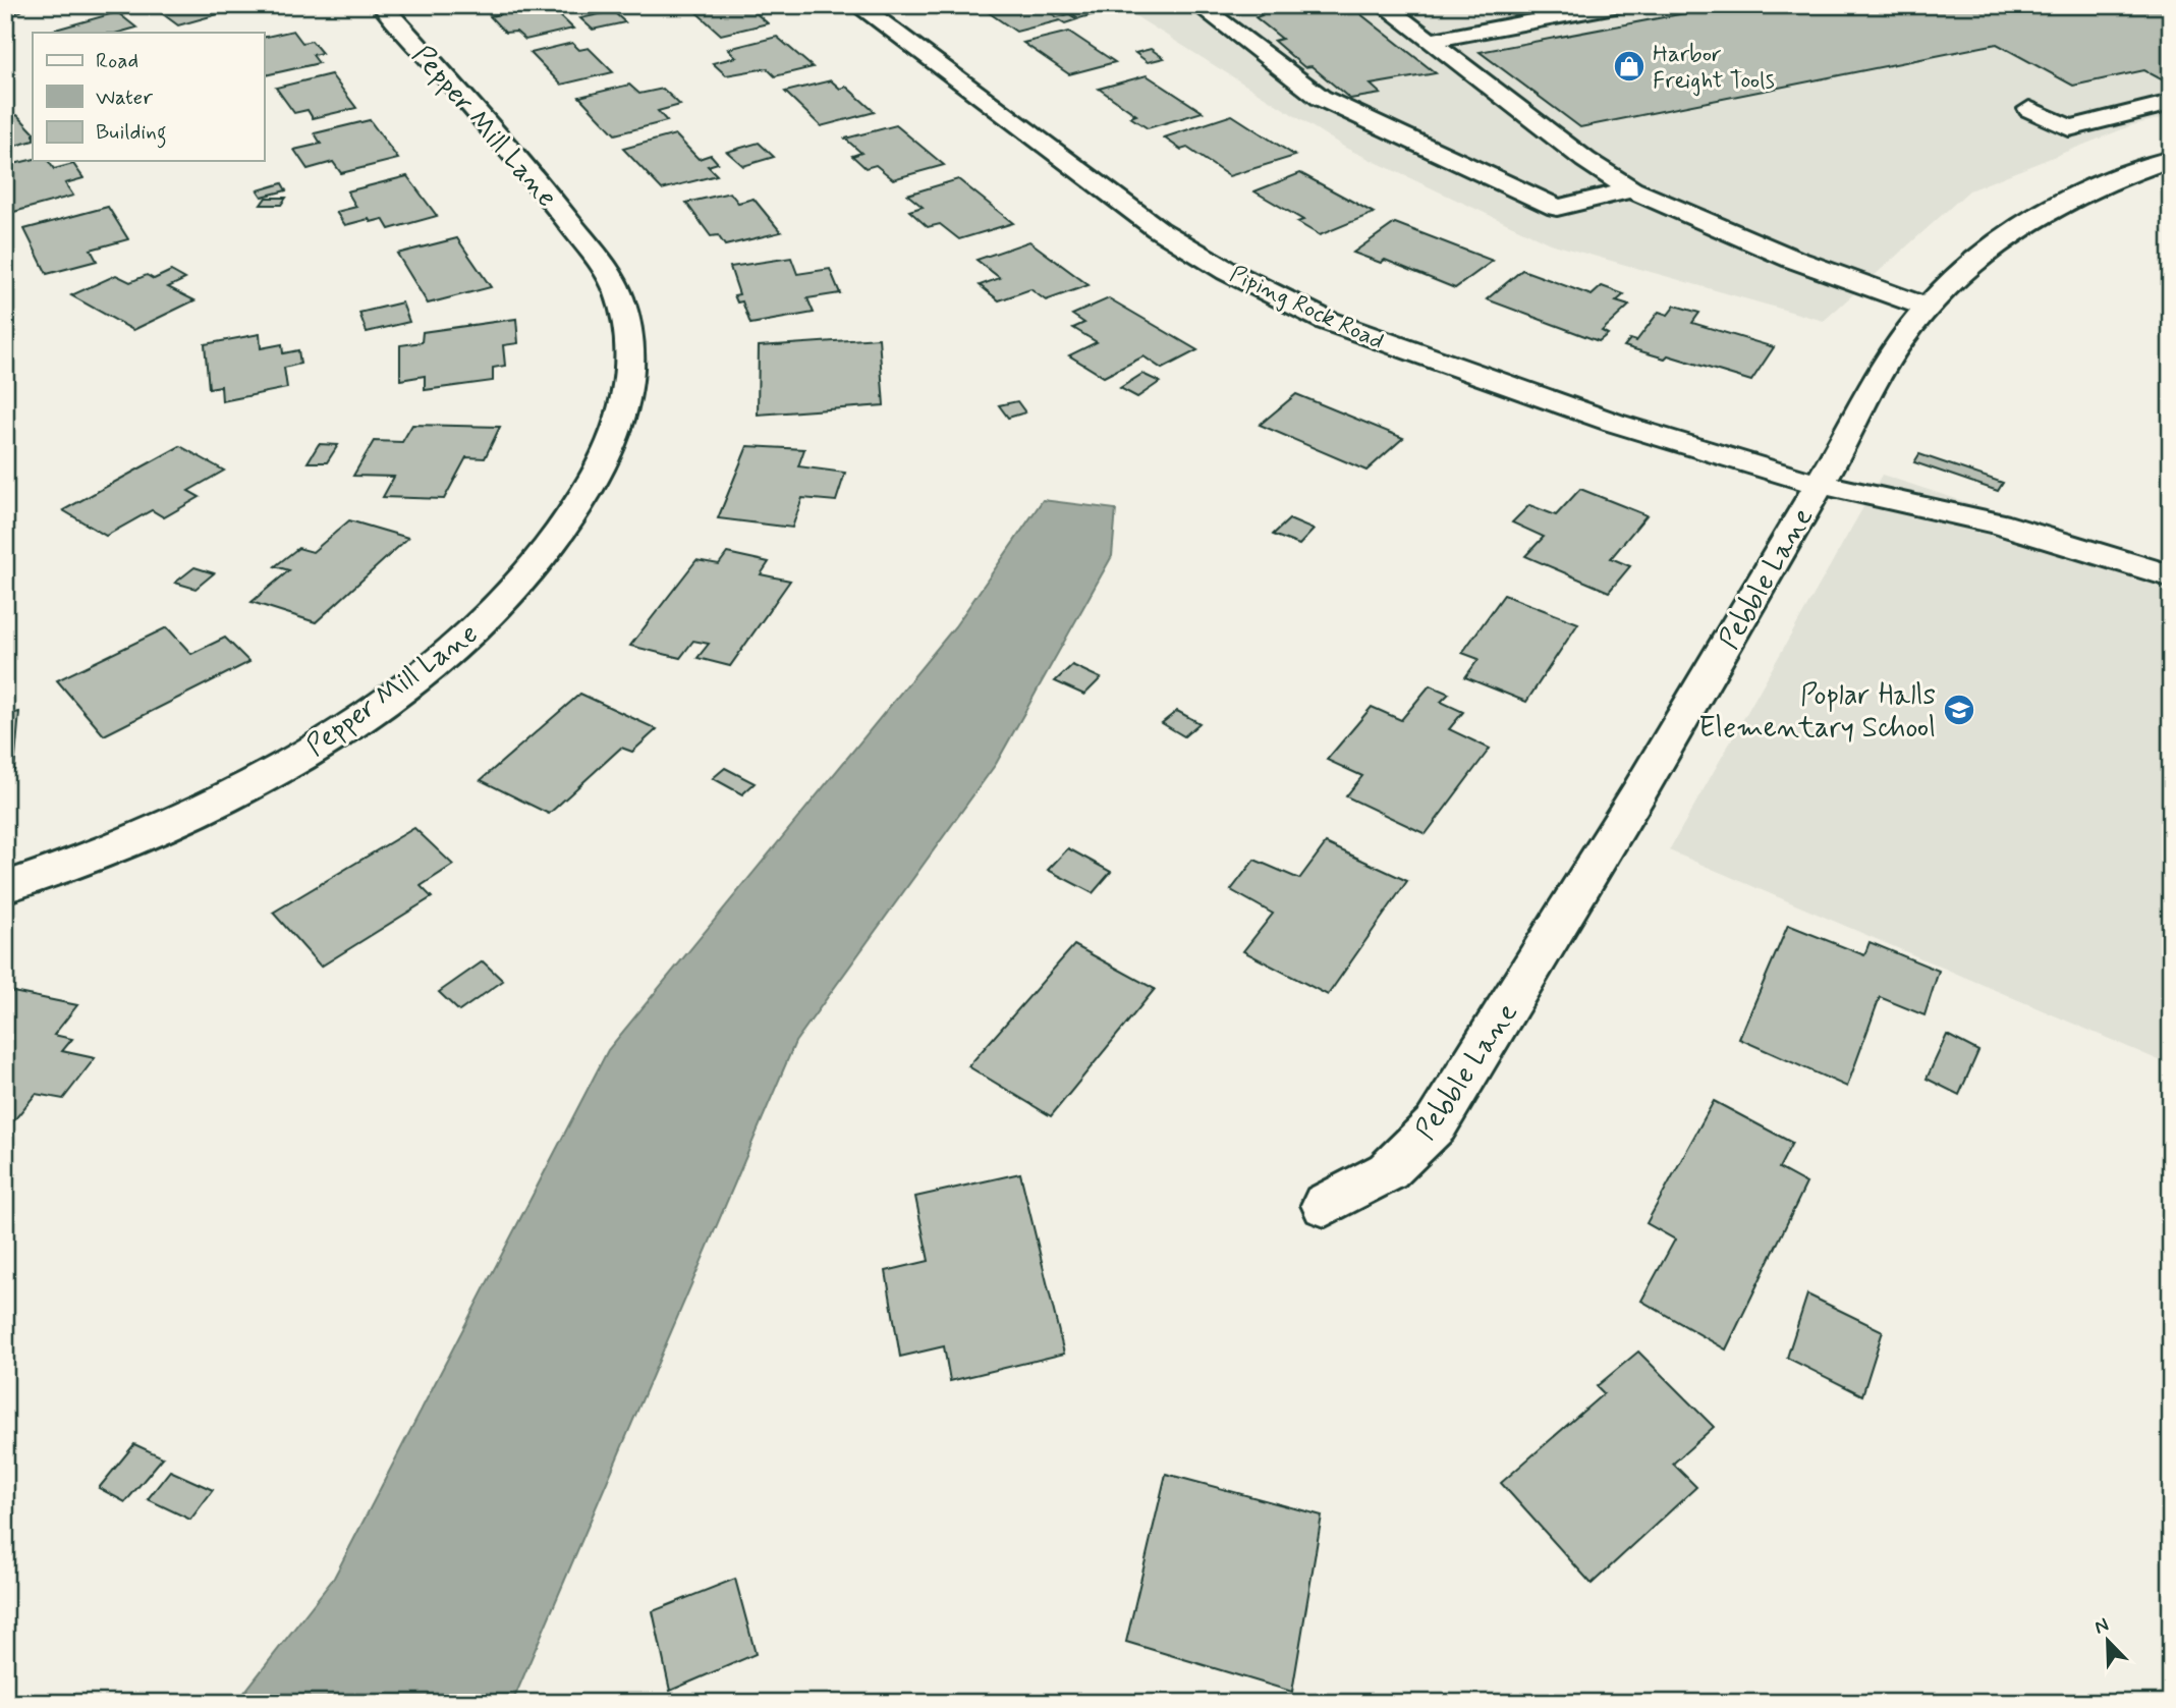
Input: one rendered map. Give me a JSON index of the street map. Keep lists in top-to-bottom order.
{
  "streets": {
    "street": ["Pepper Mill Lane", "Piping Rock Road", "Pebble Lane"]
  },
  "crossings": [
    ["Piping Rock Road", "Pebble Lane"]
  ],
  "places": {
    "shop": ["Harbor Freight Tools"],
    "school or university": ["Poplar Halls Elementary School"]
  },
  "legend": ["Road", "Water", "Building"],
  "north": "top left"
}
